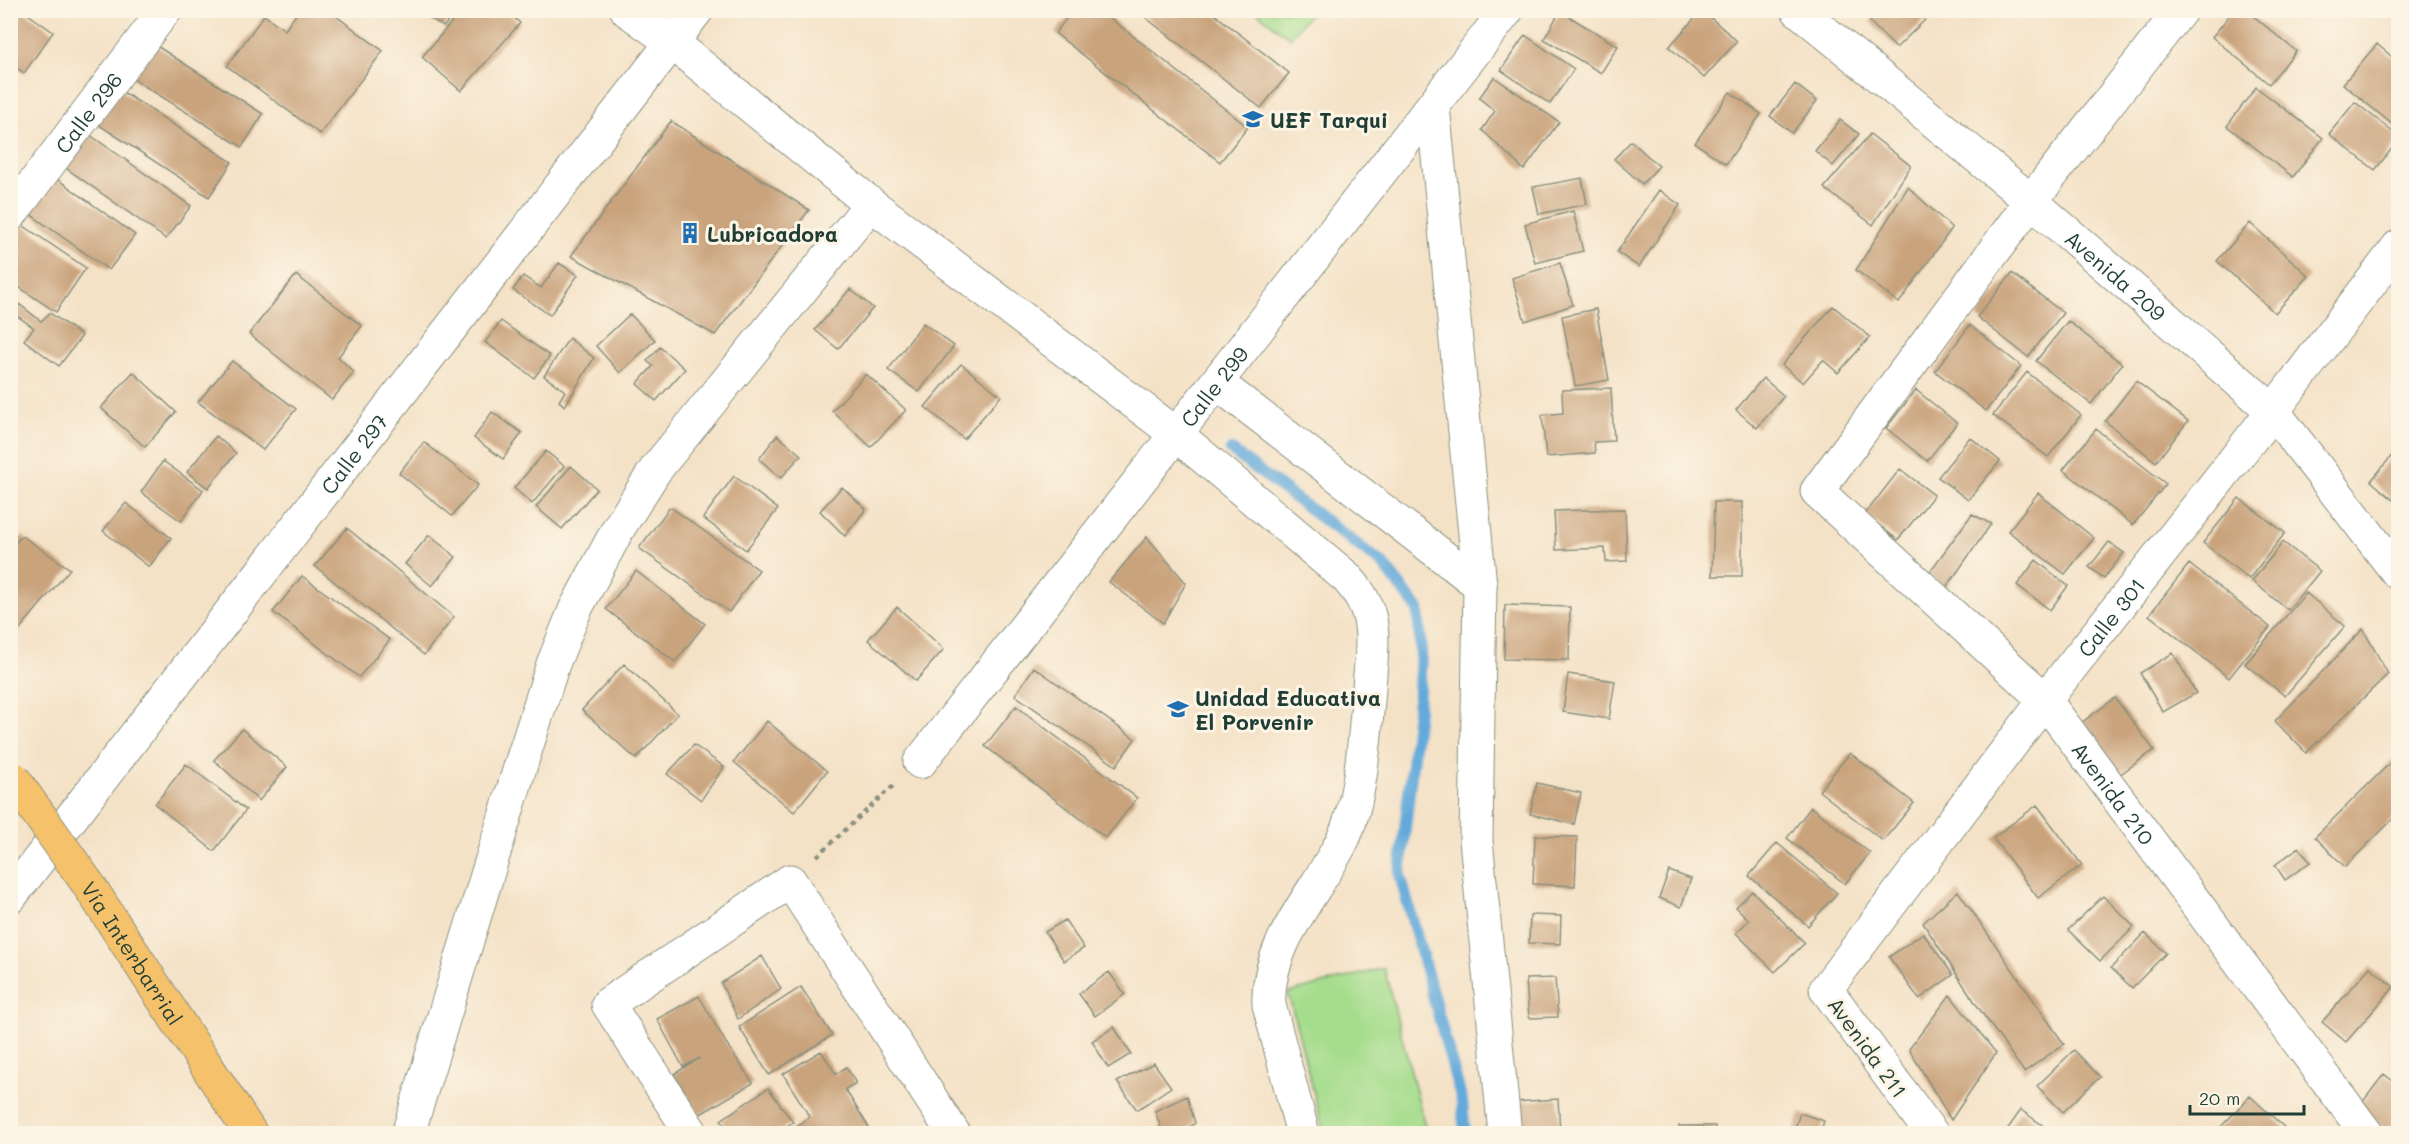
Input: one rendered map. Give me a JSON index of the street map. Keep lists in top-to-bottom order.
{
  "streets": {
    "main road": ["Vía Interbarrial"],
    "street": [
      "Calle 296",
      "Avenida 209",
      "Calle 299",
      "Calle 297",
      "Calle 301",
      "Avenida 210",
      "Avenida 211"
    ]
  },
  "crossings": [
    ["Avenida 209", "Calle 301"],
    ["Avenida 209", "Avenida 210"],
    ["Calle 301", "Avenida 210"],
    ["Calle 301", "Avenida 211"]
  ],
  "places": {
    "school or university": ["UEF Tarqui", "Unidad Educativa El Porvenir"],
    "building": ["Lubricadora"]
  },
  "scale_bar": "20 m"
}
